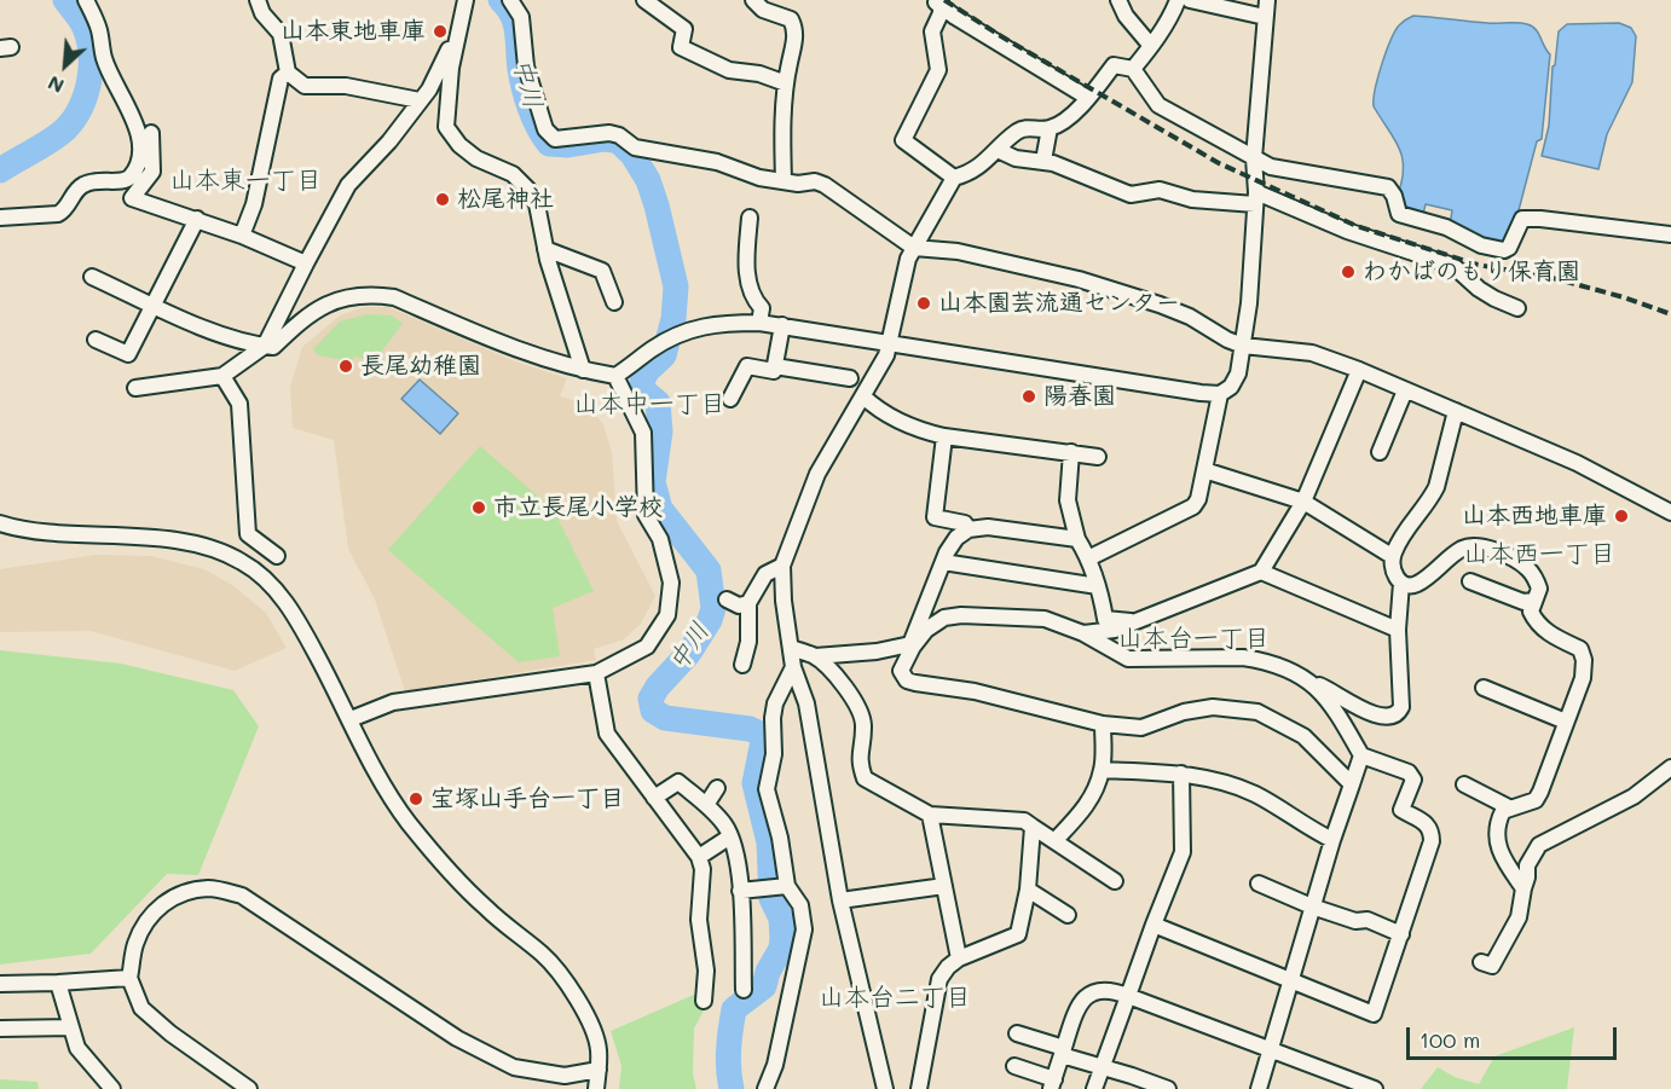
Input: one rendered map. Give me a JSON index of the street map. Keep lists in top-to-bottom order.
{
  "districts": [
    "山本東一丁目",
    "山本中一丁目",
    "山本西一丁目",
    "山本台一丁目",
    "山本台二丁目"
  ],
  "water": ["中川"],
  "places": [
    "山本東地車庫",
    "松尾神社",
    "わかばのもり保育園",
    "山本園芸流通センター",
    "長尾幼稚園",
    "陽春園",
    "市立長尾小学校",
    "山本西地車庫",
    "宝塚山手台一丁目"
  ],
  "scale_bar": "100 m",
  "north": "bottom left"
}
